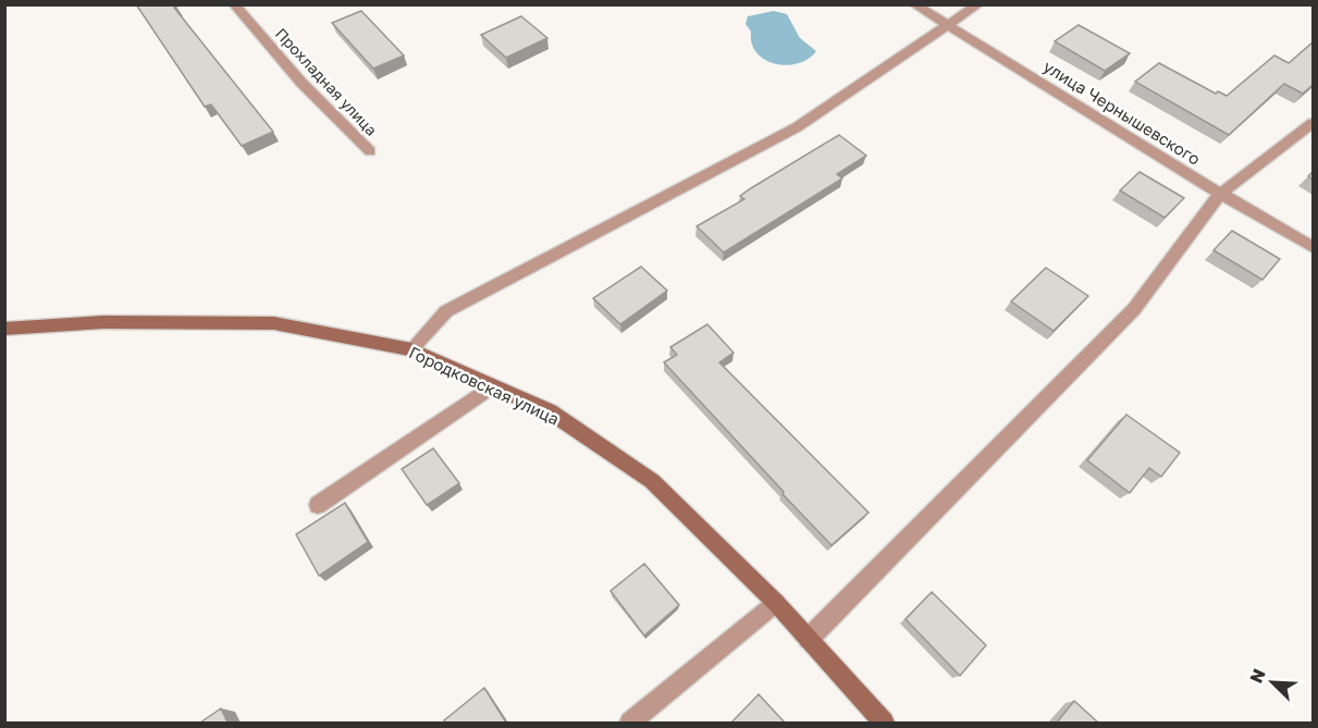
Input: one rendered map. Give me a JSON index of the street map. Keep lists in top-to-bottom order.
{
  "streets": {
    "main road": ["Городковская улица"],
    "street": ["Прохладная улица", "улица Чернышевского"]
  },
  "north": "top left"
}
